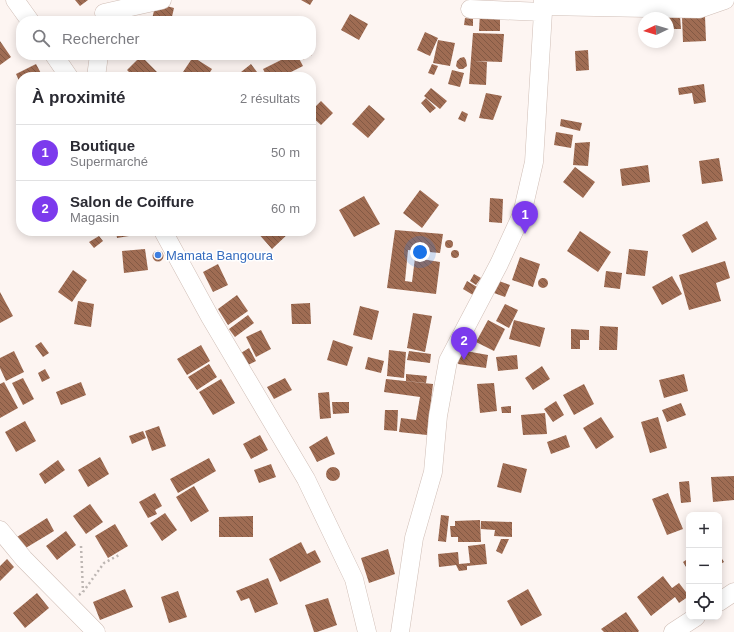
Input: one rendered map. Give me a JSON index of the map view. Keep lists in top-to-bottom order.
{
  "places": ["Mamata Bangoura"],
  "north": "left",
  "page": {
    "search": "Rechercher",
    "heading": ["À proximité", "2 résultats"],
    "list": [
      {
        "mark": "1",
        "name": "Boutique",
        "note": "Supermarché",
        "value": "50 m"
      },
      {
        "mark": "2",
        "name": "Salon de Coiffure",
        "note": "Magasin",
        "value": "60 m"
      }
    ],
    "pins": ["1", "2"],
    "map_buttons": ["+", "−"]
  }
}
